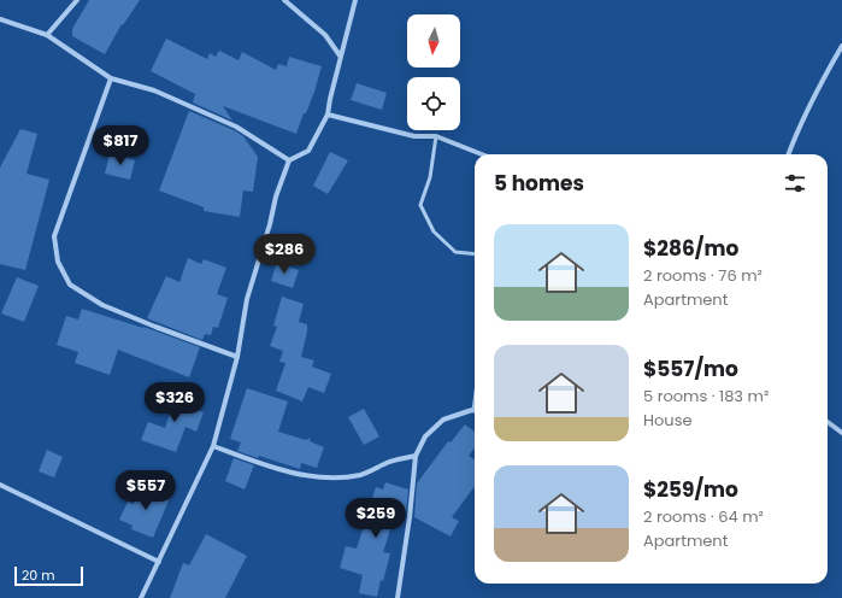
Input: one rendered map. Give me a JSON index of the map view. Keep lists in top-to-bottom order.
{
  "scale_bar": "20 m",
  "north": "bottom",
  "page": {
    "price": [
      "$817",
      "$286",
      "$326",
      "$557",
      "$259"
    ],
    "heading": "5 homes",
    "list": [
      {
        "name": "$286/mo",
        "note": "2 rooms · 76 m² · Apartment"
      },
      {
        "name": "$557/mo",
        "note": "5 rooms · 183 m² · House"
      },
      {
        "name": "$259/mo",
        "note": "2 rooms · 64 m² · Apartment"
      }
    ],
    "scale": "20 m"
  }
}
